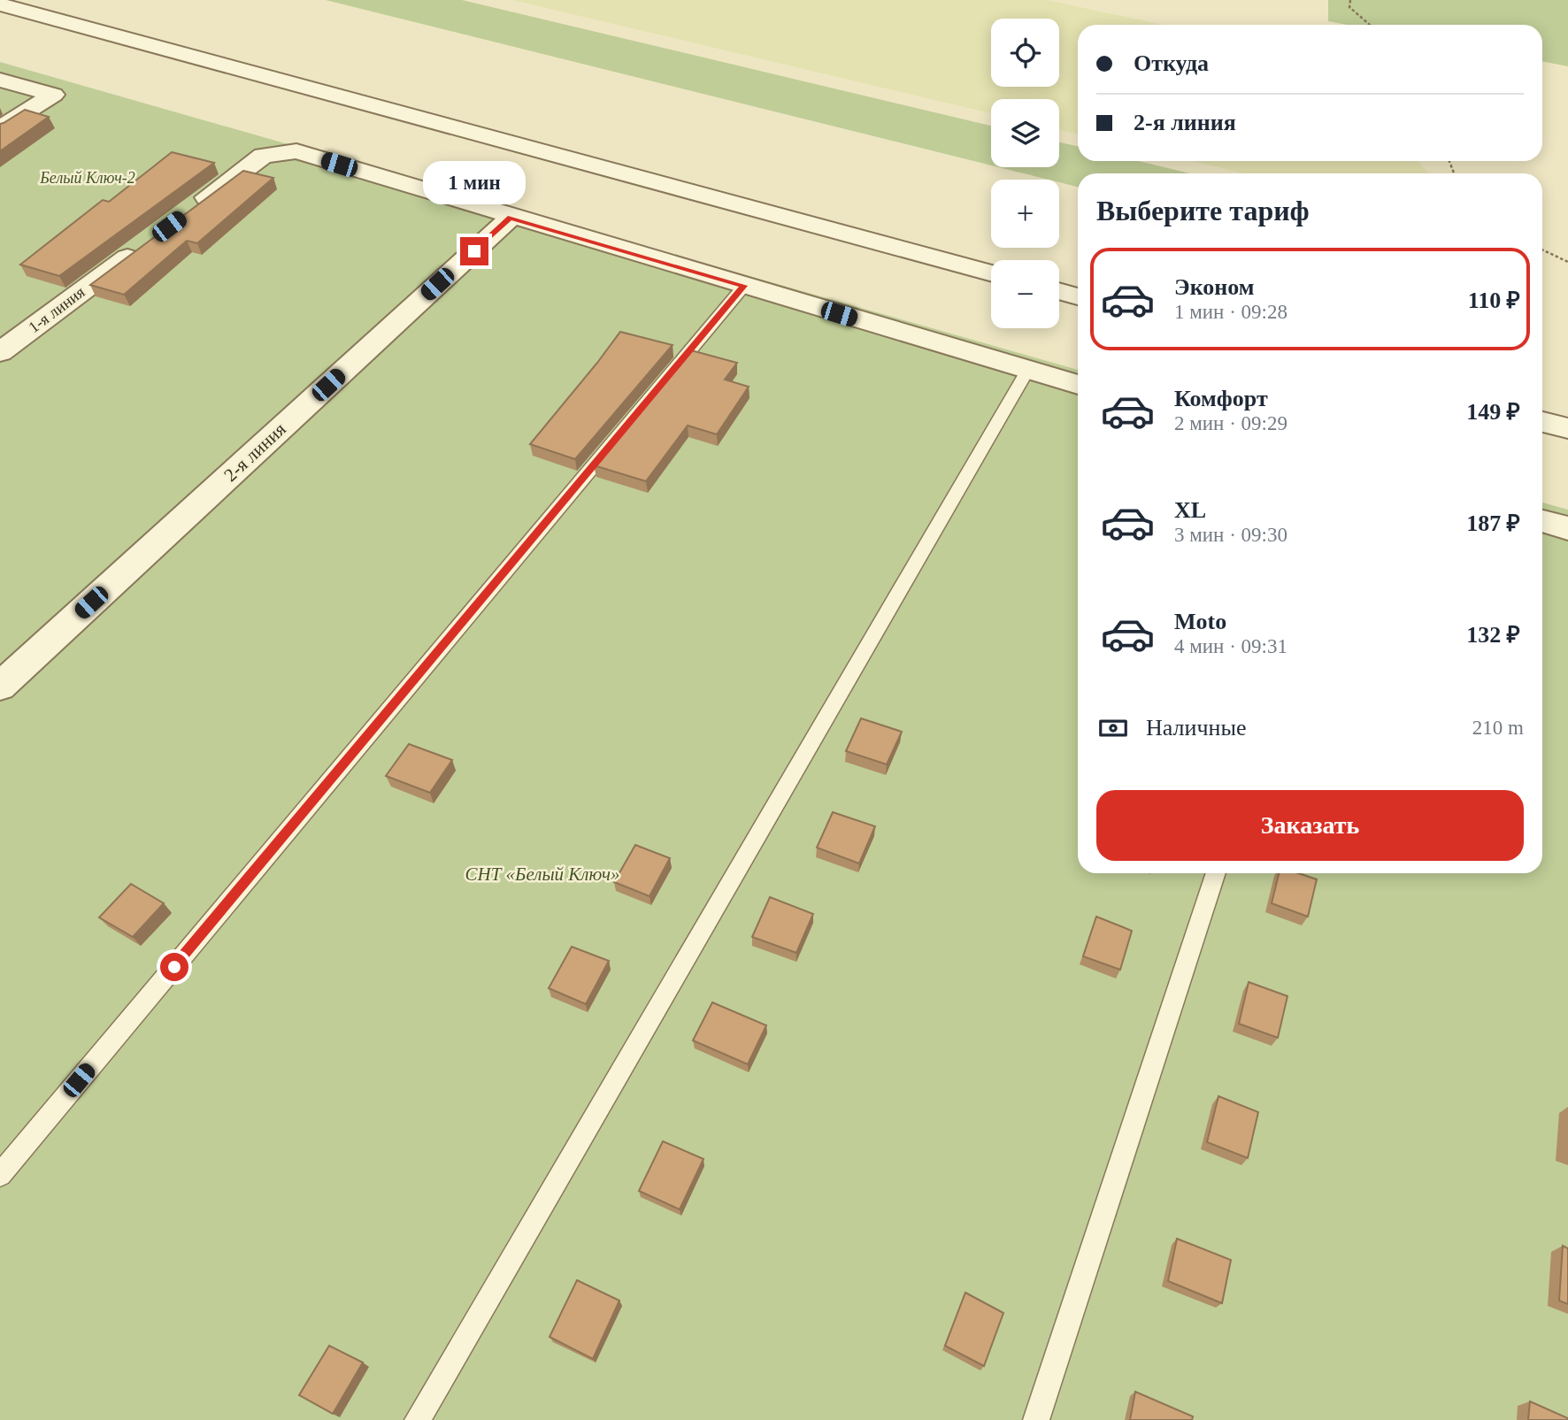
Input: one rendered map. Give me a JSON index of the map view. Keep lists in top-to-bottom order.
{
  "streets": {
    "street": ["1-я линия", "2-я линия"]
  },
  "parks": ["Белый Ключ-2", "СНТ «Белый Ключ»"],
  "page": {
    "map_buttons": ["+", "−"],
    "banner": ["Откуда", "2-я линия"],
    "bubble": "1 мин",
    "heading": "Выберите тариф",
    "list": [
      {
        "name": "Эконом",
        "note": "1 мин · 09:28",
        "value": "110 ₽"
      },
      {
        "name": "Комфорт",
        "note": "2 мин · 09:29",
        "value": "149 ₽"
      },
      {
        "name": "XL",
        "note": "3 мин · 09:30",
        "value": "187 ₽"
      },
      {
        "name": "Moto",
        "note": "4 мин · 09:31",
        "value": "132 ₽"
      }
    ],
    "pay": ["Наличные", "210 m"],
    "buttons": "Заказать"
  }
}
